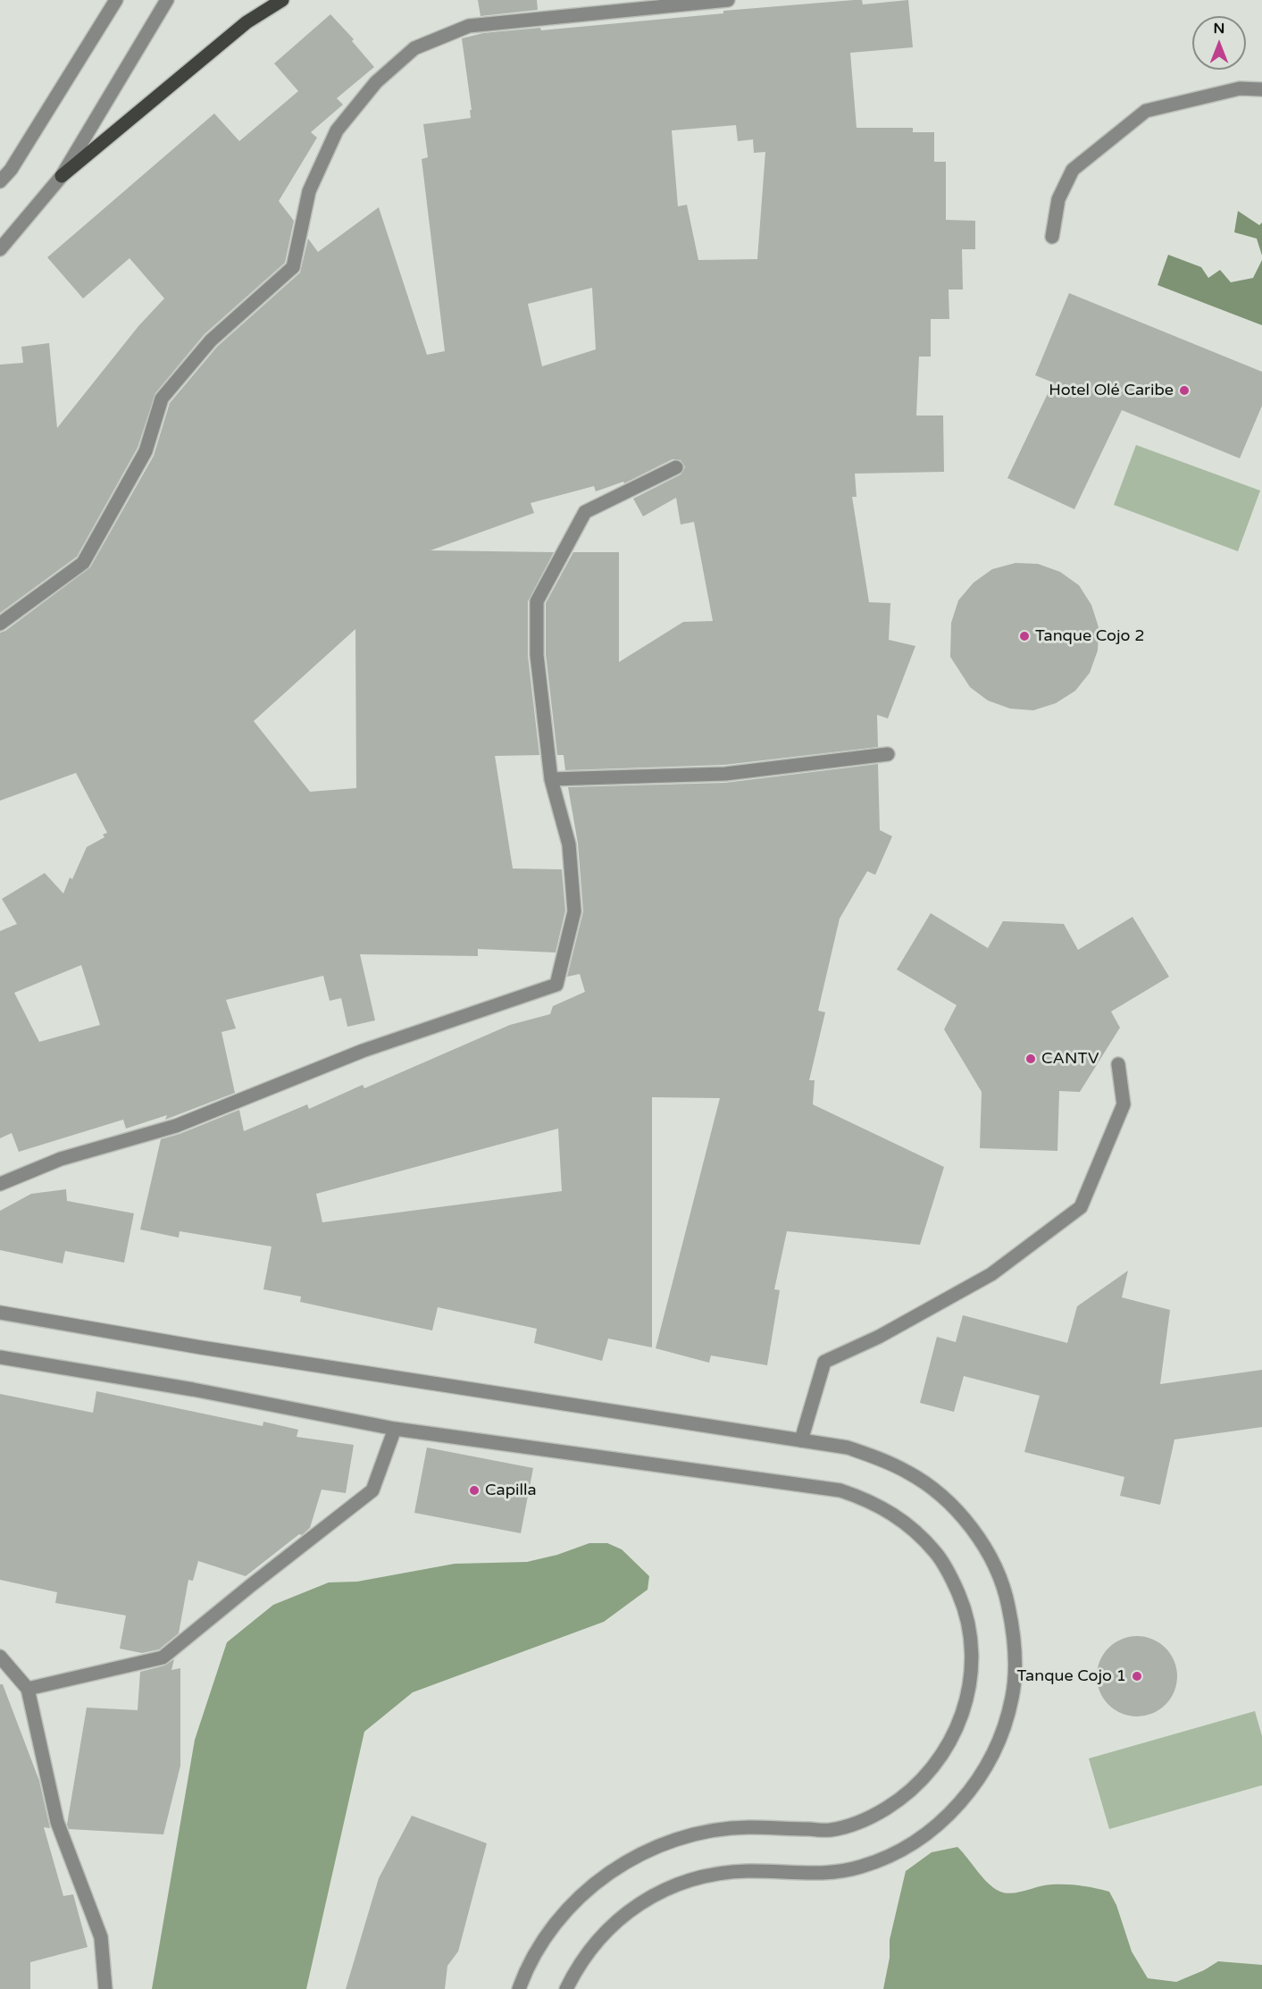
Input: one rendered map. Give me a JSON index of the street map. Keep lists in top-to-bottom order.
{
  "places": [
    "Hotel Olé Caribe",
    "Tanque Cojo 2",
    "CANTV",
    "Capilla",
    "Tanque Cojo 1"
  ],
  "north": "top"
}
